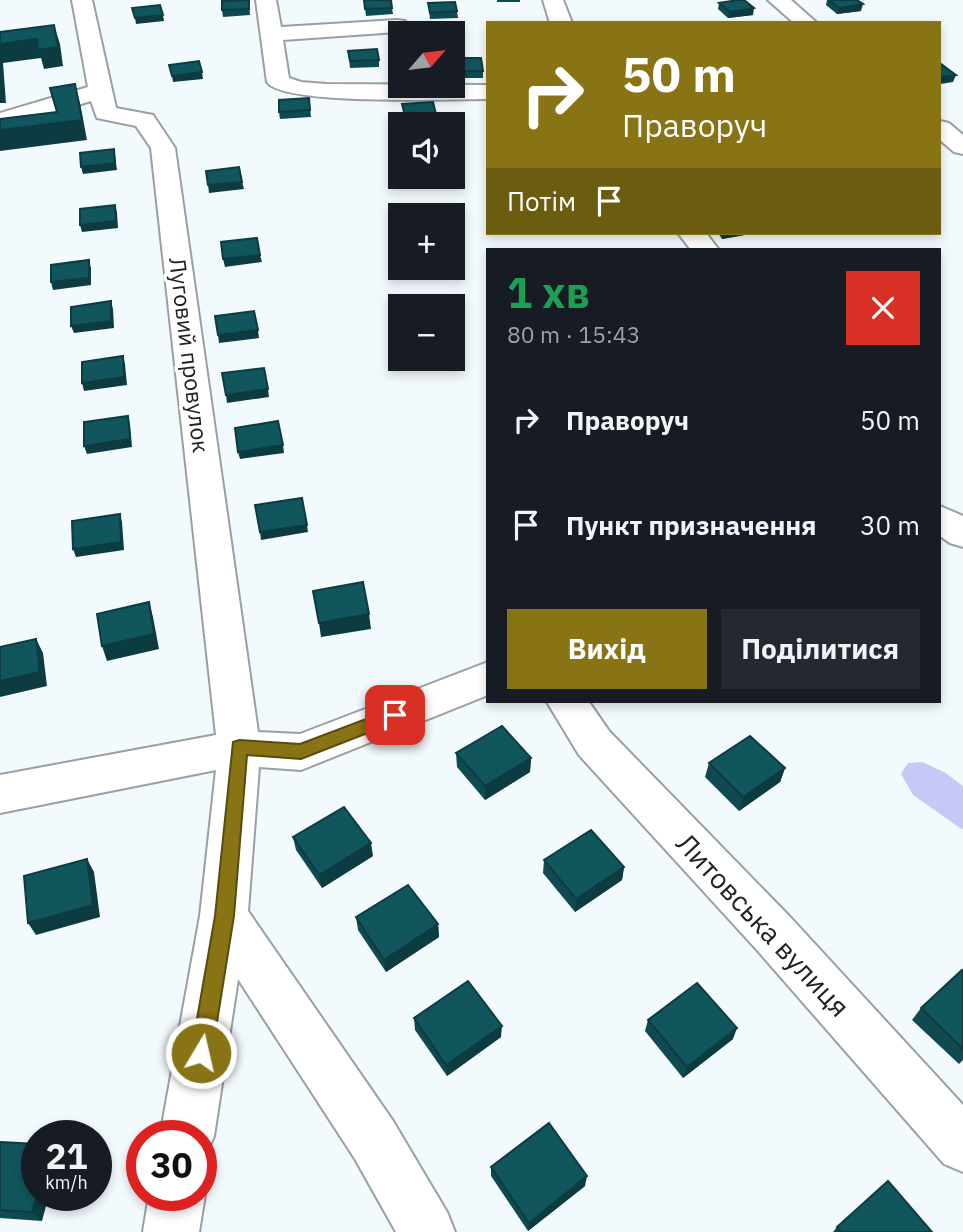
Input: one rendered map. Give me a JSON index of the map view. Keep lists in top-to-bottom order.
{
  "streets": {
    "street": ["Луговий провулок", "Литовська вулиця"]
  },
  "north": "top right",
  "page": {
    "map_buttons": ["+", "−"],
    "turn": ["50 m", "Праворуч"],
    "then": "Потім",
    "heading": ["1 хв", "80 m · 15:43"],
    "list": [
      {
        "name": "Праворуч",
        "value": "50 m"
      },
      {
        "name": "Пункт призначення",
        "value": "30 m"
      }
    ],
    "buttons": ["Вихід", "Поділитися"],
    "speed": "21 km/h",
    "limit": "30"
  }
}
